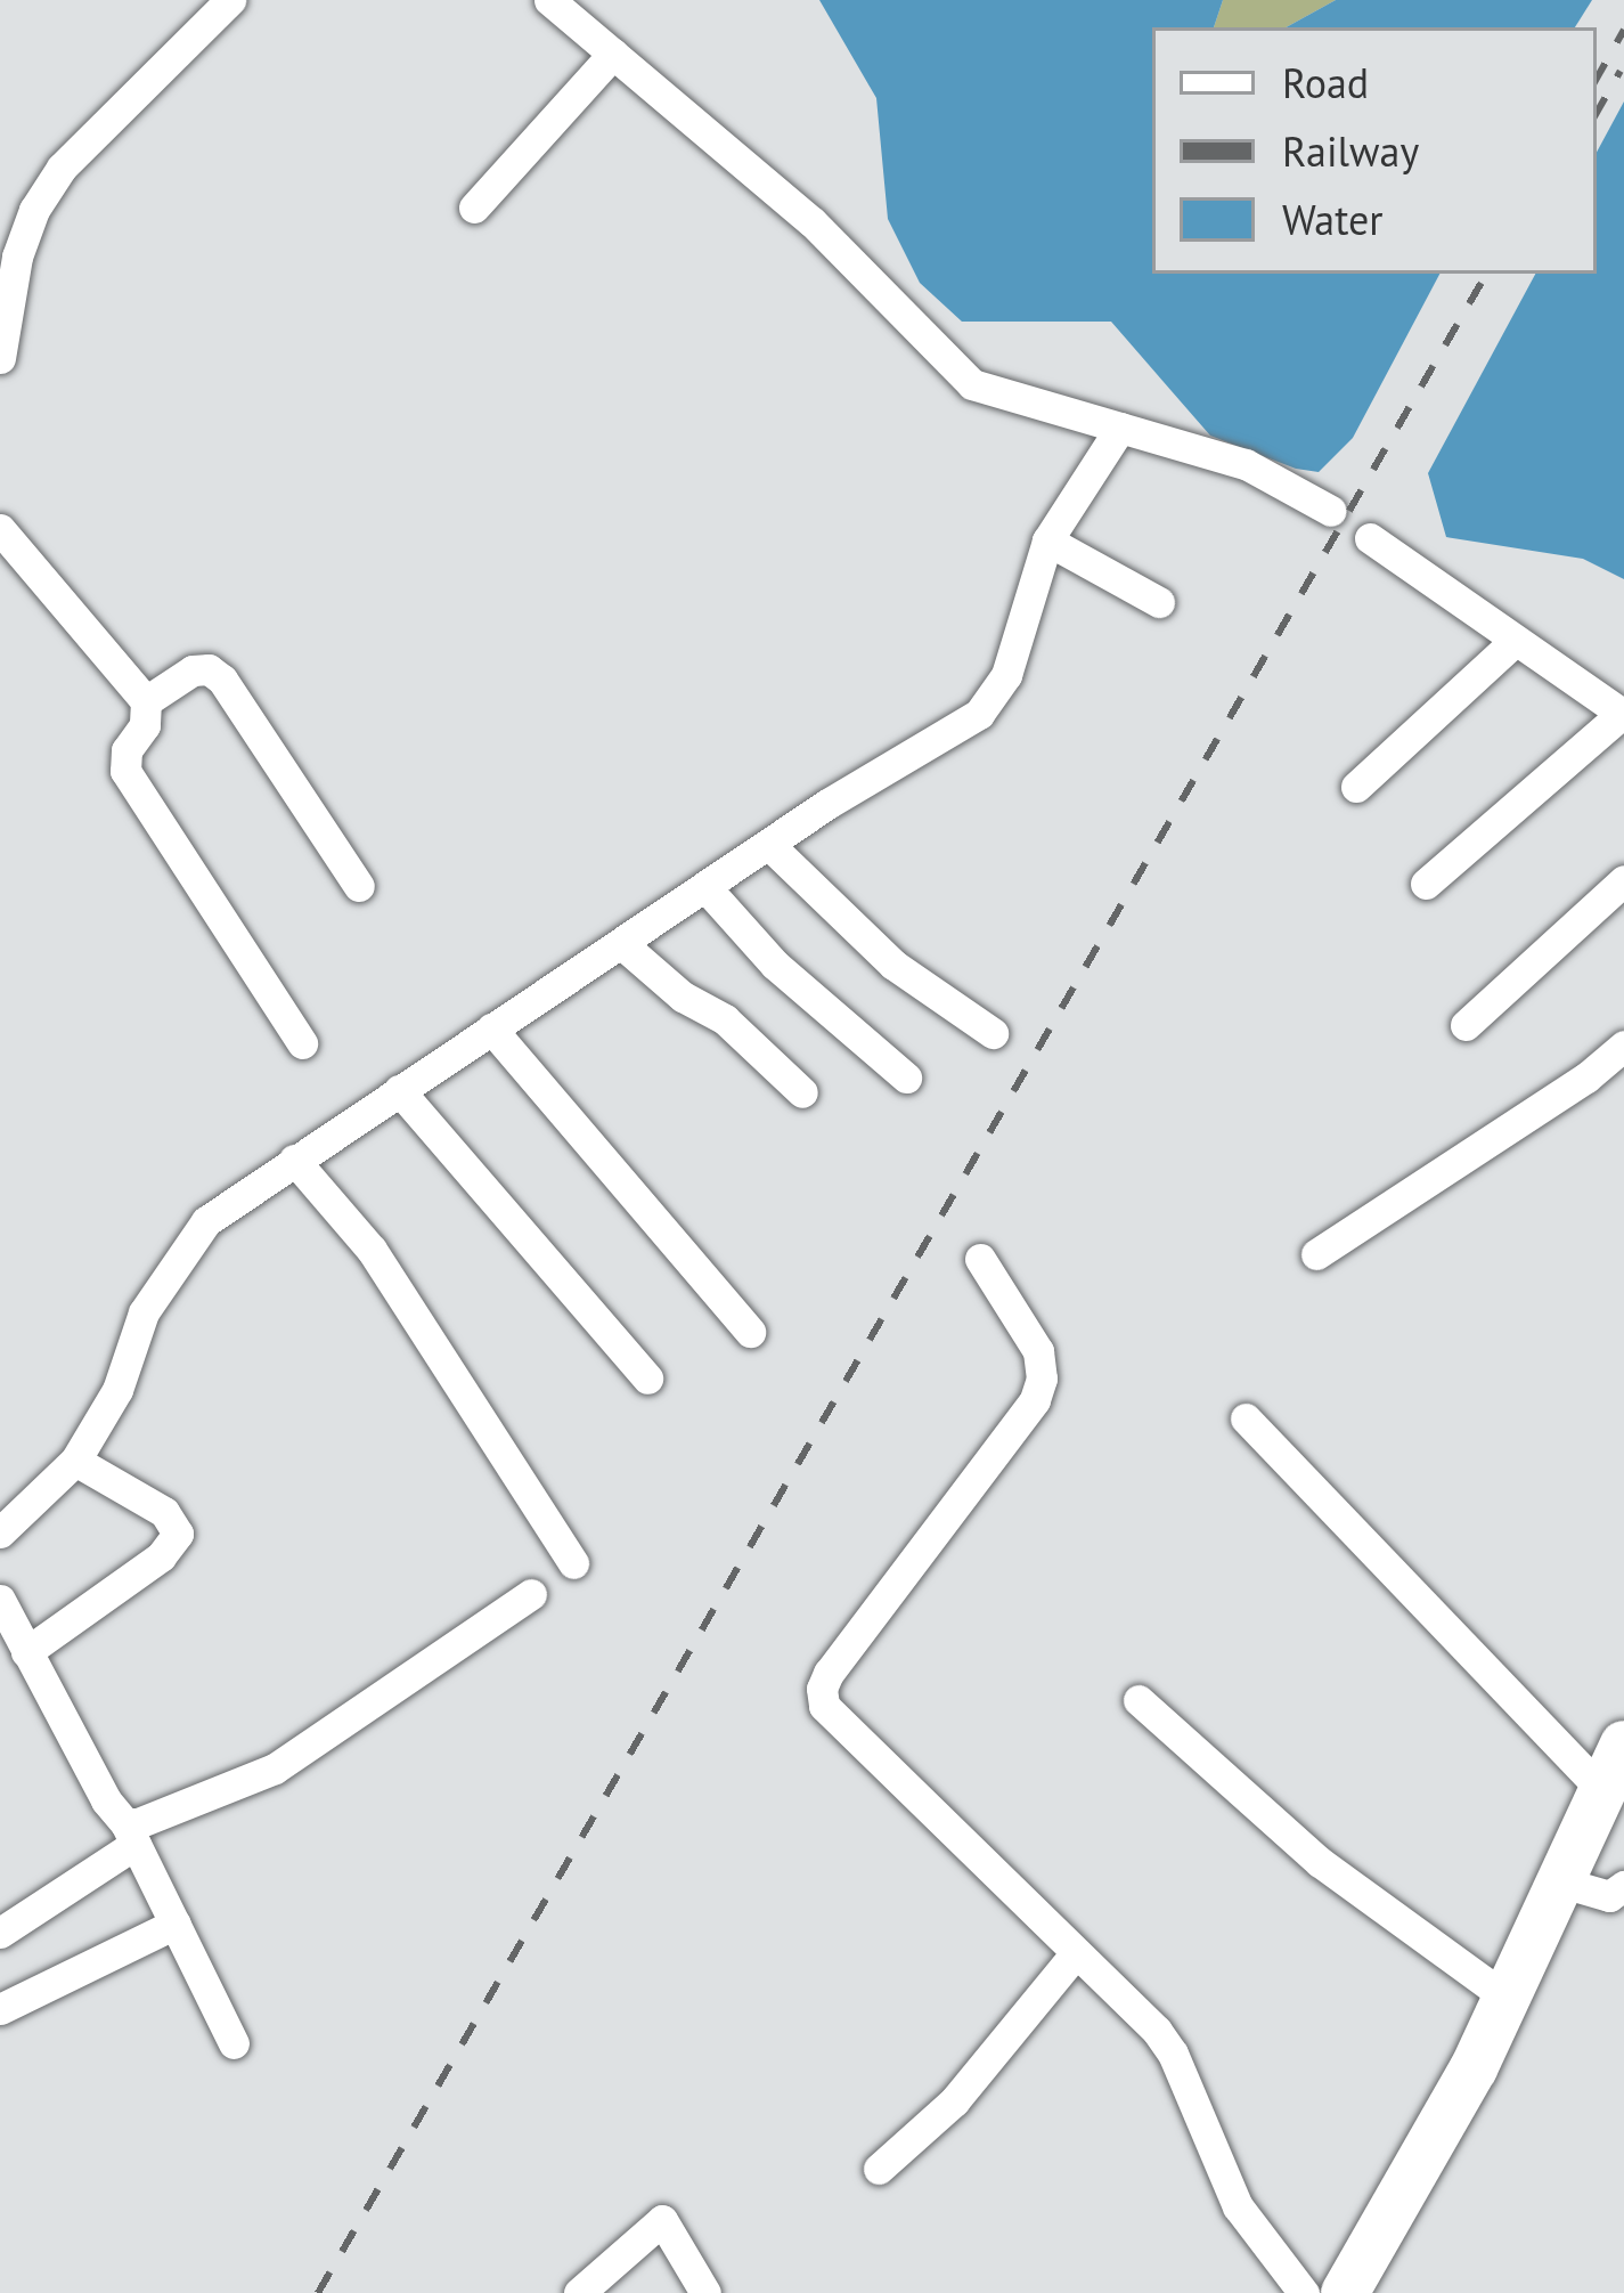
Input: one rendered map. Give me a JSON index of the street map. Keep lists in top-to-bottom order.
{
  "legend": ["Road", "Railway", "Water"]
}
